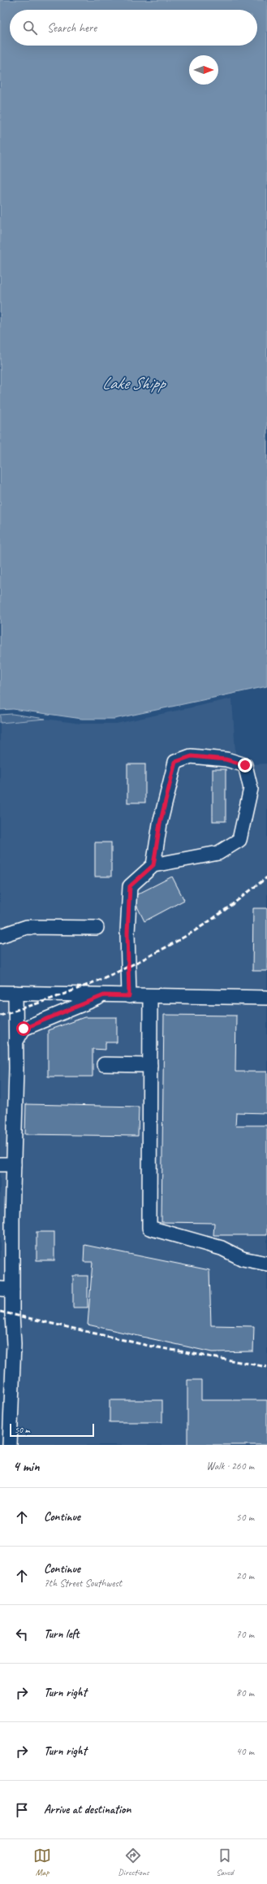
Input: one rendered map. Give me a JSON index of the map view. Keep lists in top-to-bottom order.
{
  "water": ["Lake Shipp"],
  "scale_bar": "50 m",
  "north": "right",
  "page": {
    "search": "Search here",
    "scale": "50 m",
    "heading": ["4 min", "Walk · 260 m"],
    "list": [
      ["Continue", "50 m"],
      ["Continue", "7th Street Southwest", "20 m"],
      ["Turn left", "70 m"],
      ["Turn right", "80 m"],
      ["Turn right", "40 m"],
      "Arrive at destination"
    ],
    "nav": ["Map", "Directions", "Saved"]
  }
}
